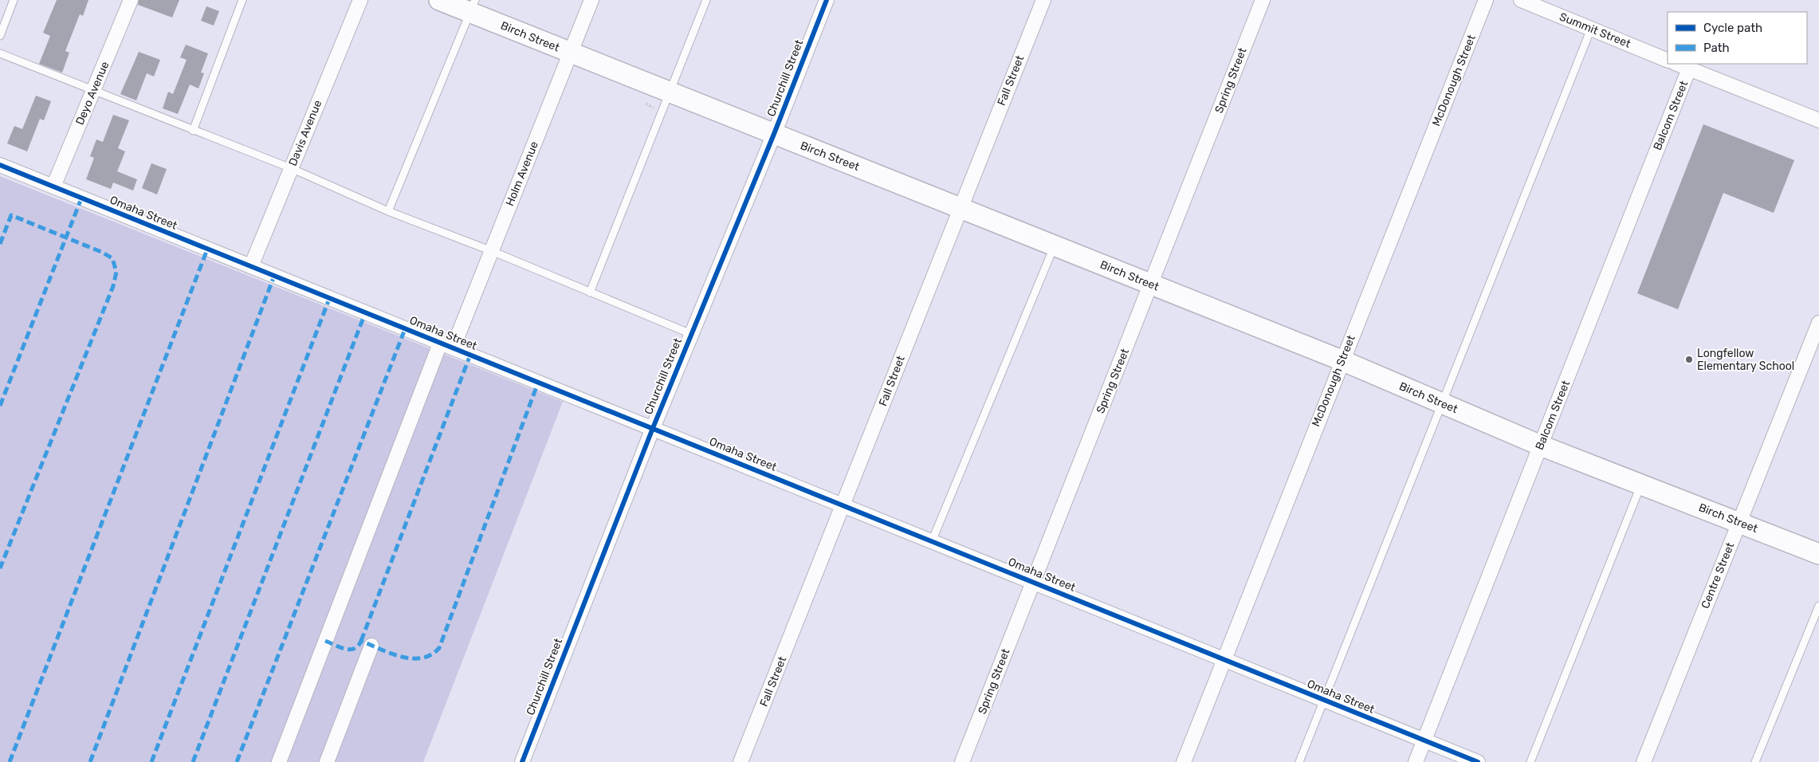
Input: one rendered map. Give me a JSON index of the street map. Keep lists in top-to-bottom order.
{
  "streets": {
    "main road": ["Birch Street"],
    "street": [
      "Summit Street",
      "Churchill Street",
      "Fall Street",
      "Spring Street",
      "McDonough Street",
      "Deyo Avenue",
      "Balcom Street",
      "Davis Avenue",
      "Holm Avenue",
      "Omaha Street",
      "Centre Street"
    ]
  },
  "crossings": [
    ["Birch Street", "Churchill Street"],
    ["Birch Street", "Fall Street"],
    ["Birch Street", "Spring Street"],
    ["Birch Street", "McDonough Street"],
    ["Birch Street", "Balcom Street"],
    ["Birch Street", "Holm Avenue"],
    ["Birch Street", "Centre Street"],
    ["Churchill Street", "Omaha Street"],
    ["Fall Street", "Omaha Street"],
    ["Spring Street", "Omaha Street"],
    ["McDonough Street", "Omaha Street"],
    ["Deyo Avenue", "Omaha Street"],
    ["Balcom Street", "Omaha Street"],
    ["Davis Avenue", "Omaha Street"],
    ["Holm Avenue", "Omaha Street"]
  ],
  "places": ["Longfellow Elementary School"],
  "legend": ["Cycle path", "Path"]
}
